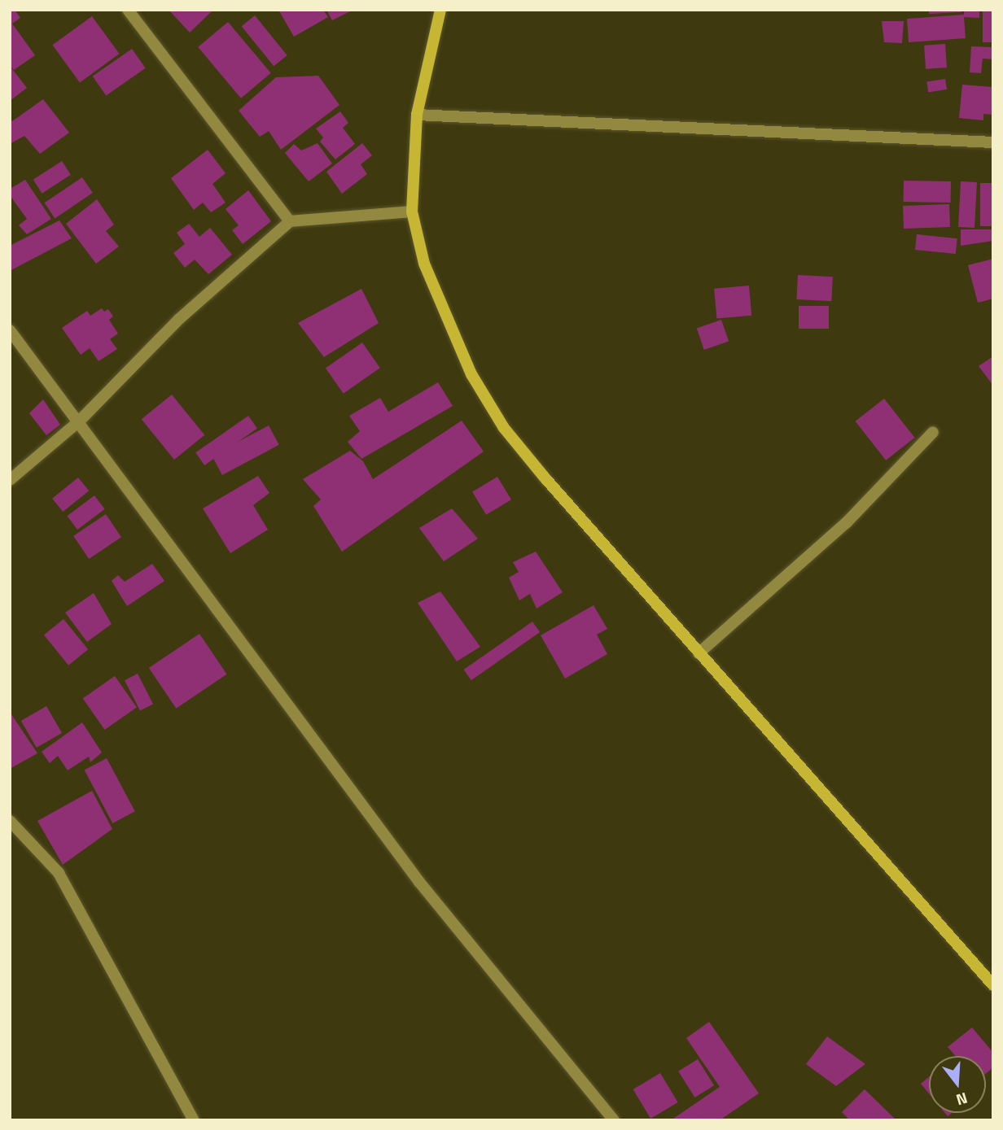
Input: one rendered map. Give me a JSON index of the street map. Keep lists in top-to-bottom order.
{
  "north": "bottom"
}
